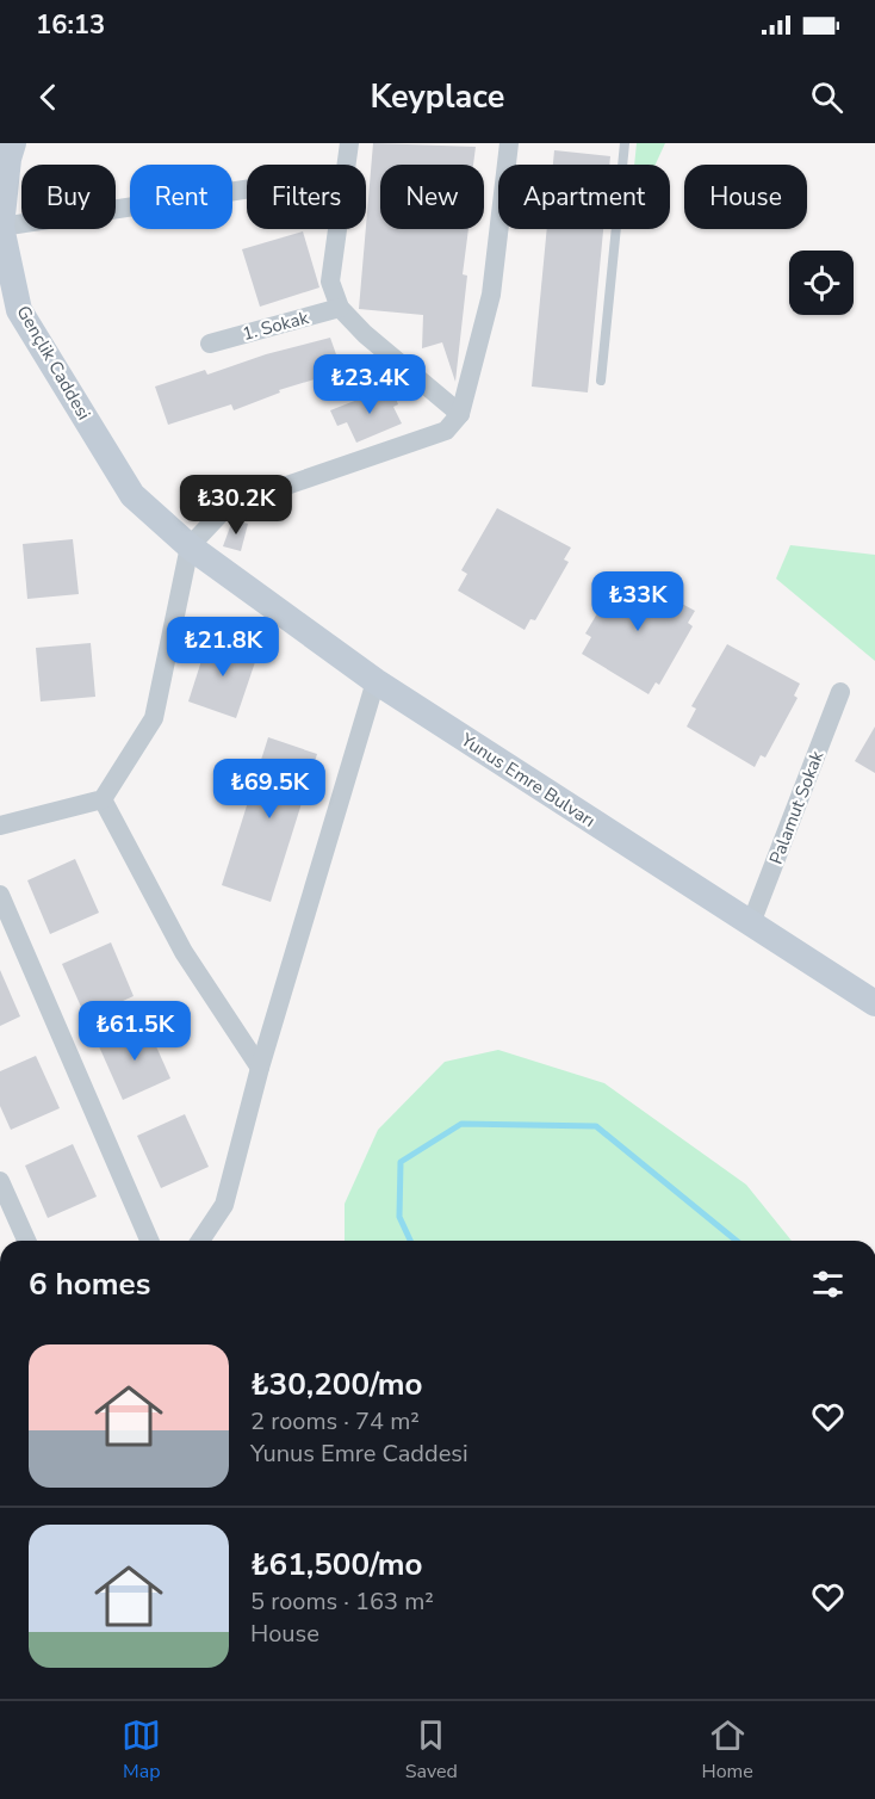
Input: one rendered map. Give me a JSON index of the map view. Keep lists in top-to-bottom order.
{
  "streets": {
    "street": [
      "1. Sokak",
      "Gençlik Caddesi",
      "Yunus Emre Bulvarı",
      "Palamut Sokak"
    ]
  },
  "crossings": [
    ["Gençlik Caddesi", "Yunus Emre Bulvarı"],
    ["Yunus Emre Bulvarı", "Palamut Sokak"]
  ],
  "page": {
    "status": "16:13",
    "header": "Keyplace",
    "chip": [
      "Buy",
      "Rent",
      "Filters",
      "New",
      "Apartment",
      "House"
    ],
    "price": [
      "₺23.4K",
      "₺30.2K",
      "₺33K",
      "₺21.8K",
      "₺69.5K",
      "₺61.5K"
    ],
    "heading": "6 homes",
    "list": [
      {
        "name": "₺30,200/mo",
        "note": "2 rooms · 74 m² · Yunus Emre Caddesi"
      },
      {
        "name": "₺61,500/mo",
        "note": "5 rooms · 163 m² · House"
      }
    ],
    "tabs": ["Map", "Saved", "Home"]
  }
}
